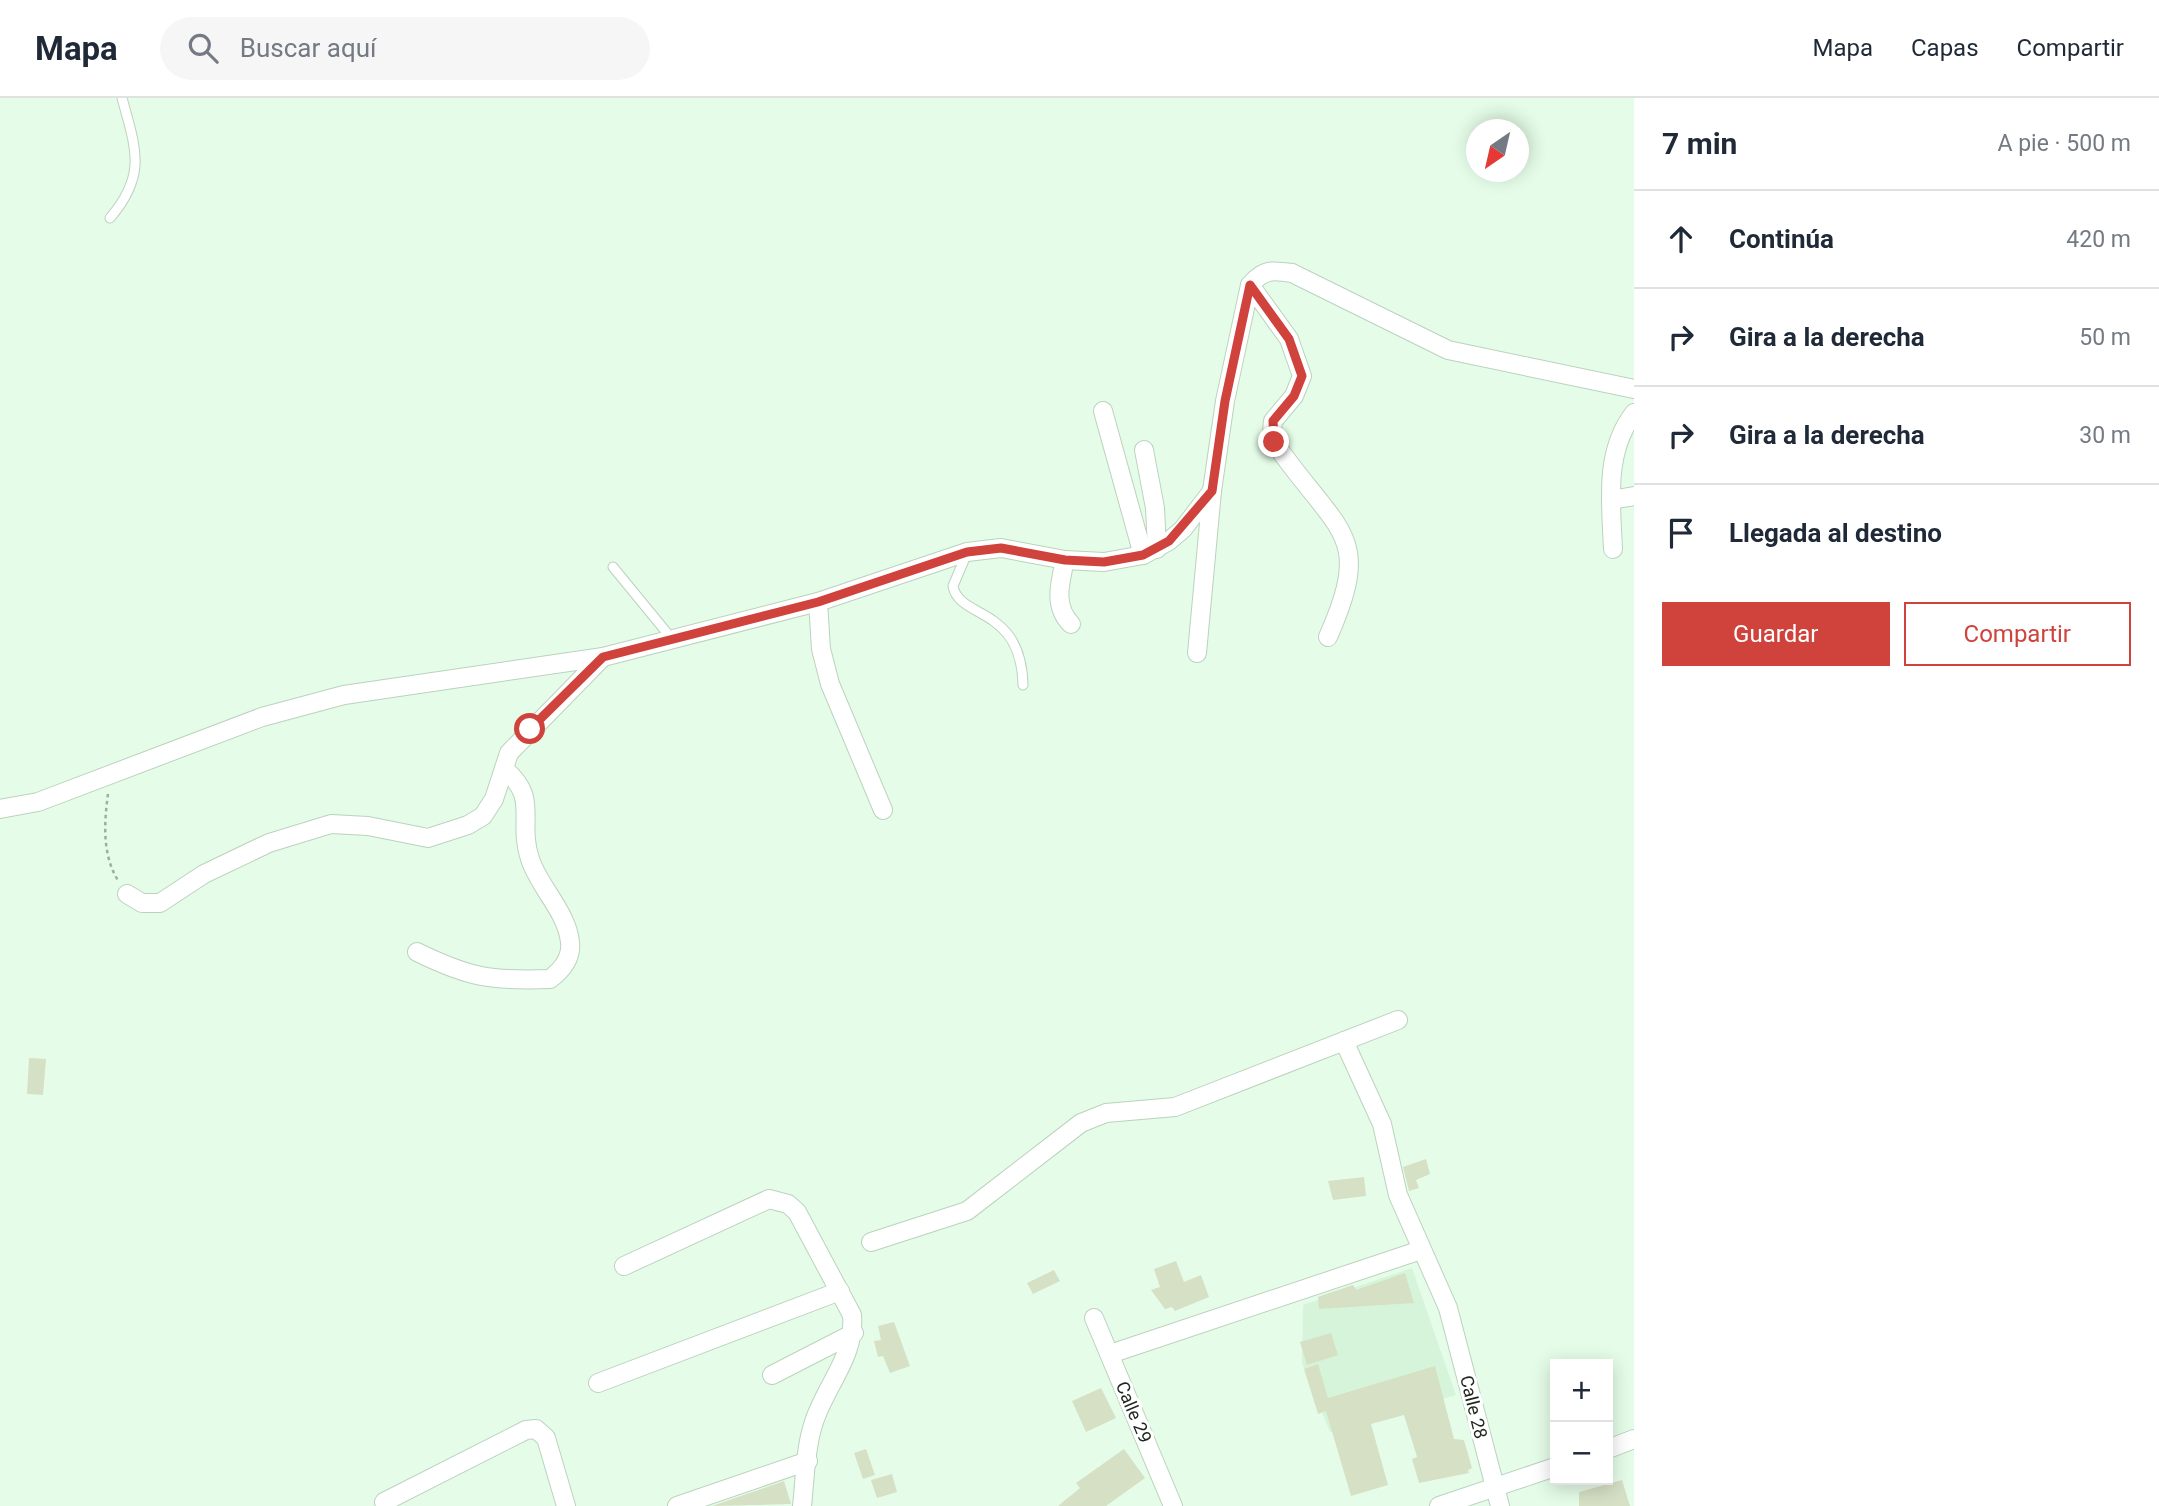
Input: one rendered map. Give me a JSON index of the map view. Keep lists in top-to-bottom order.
{
  "streets": {
    "street": ["Calle 28", "Calle 29"]
  },
  "north": "bottom left",
  "page": {
    "header": "Mapa",
    "search": "Buscar aquí",
    "nav": ["Mapa", "Capas", "Compartir"],
    "heading": ["7 min", "A pie · 500 m"],
    "list": [
      ["Continúa", "420 m"],
      ["Gira a la derecha", "50 m"],
      ["Gira a la derecha", "30 m"],
      "Llegada al destino"
    ],
    "buttons": ["Guardar", "Compartir"],
    "map_buttons": ["+", "−"]
  }
}
